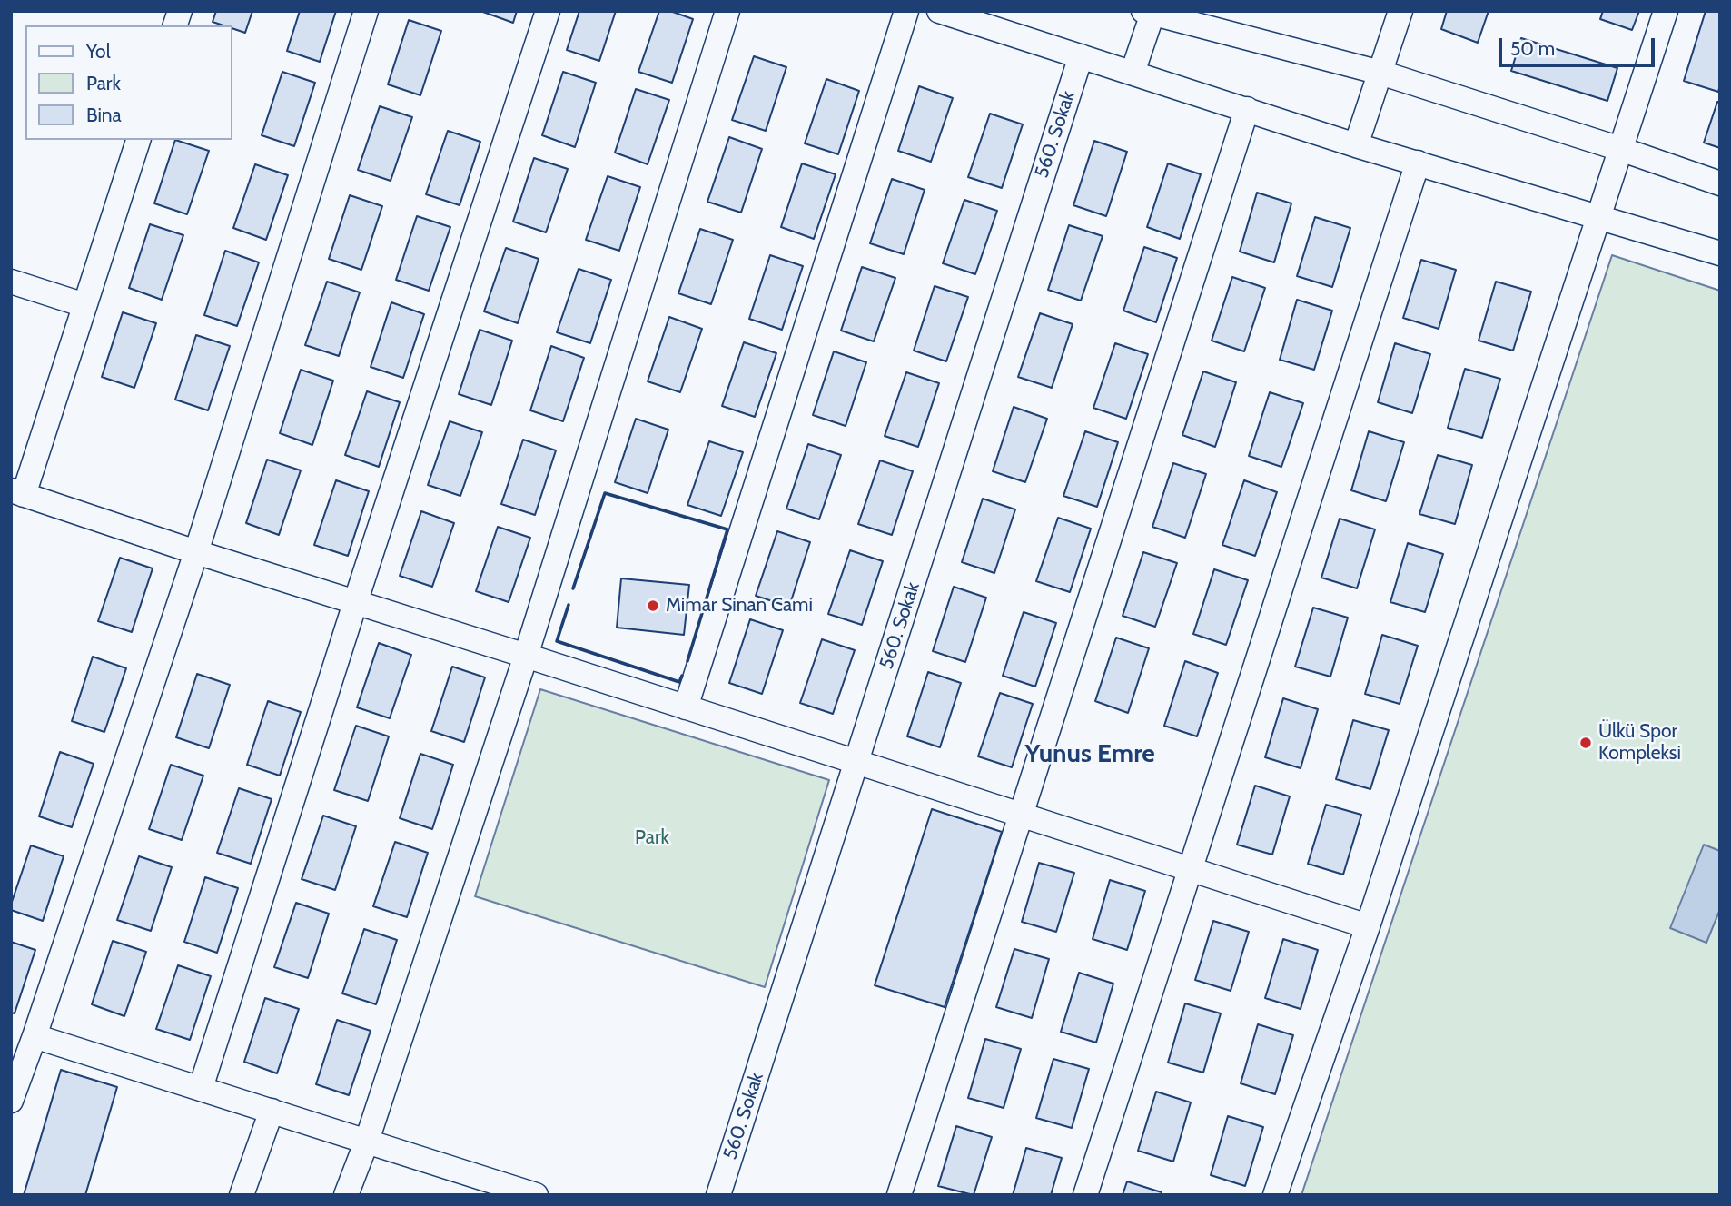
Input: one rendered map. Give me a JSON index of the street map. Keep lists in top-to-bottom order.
{
  "streets": {
    "street": ["560. Sokak"]
  },
  "districts": ["Yunus Emre"],
  "parks": ["Park"],
  "places": ["Mimar Sinan Cami", "Ülkü Spor Kompleksi"],
  "legend": ["Yol", "Park", "Bina"],
  "scale_bar": "50 m"
}
